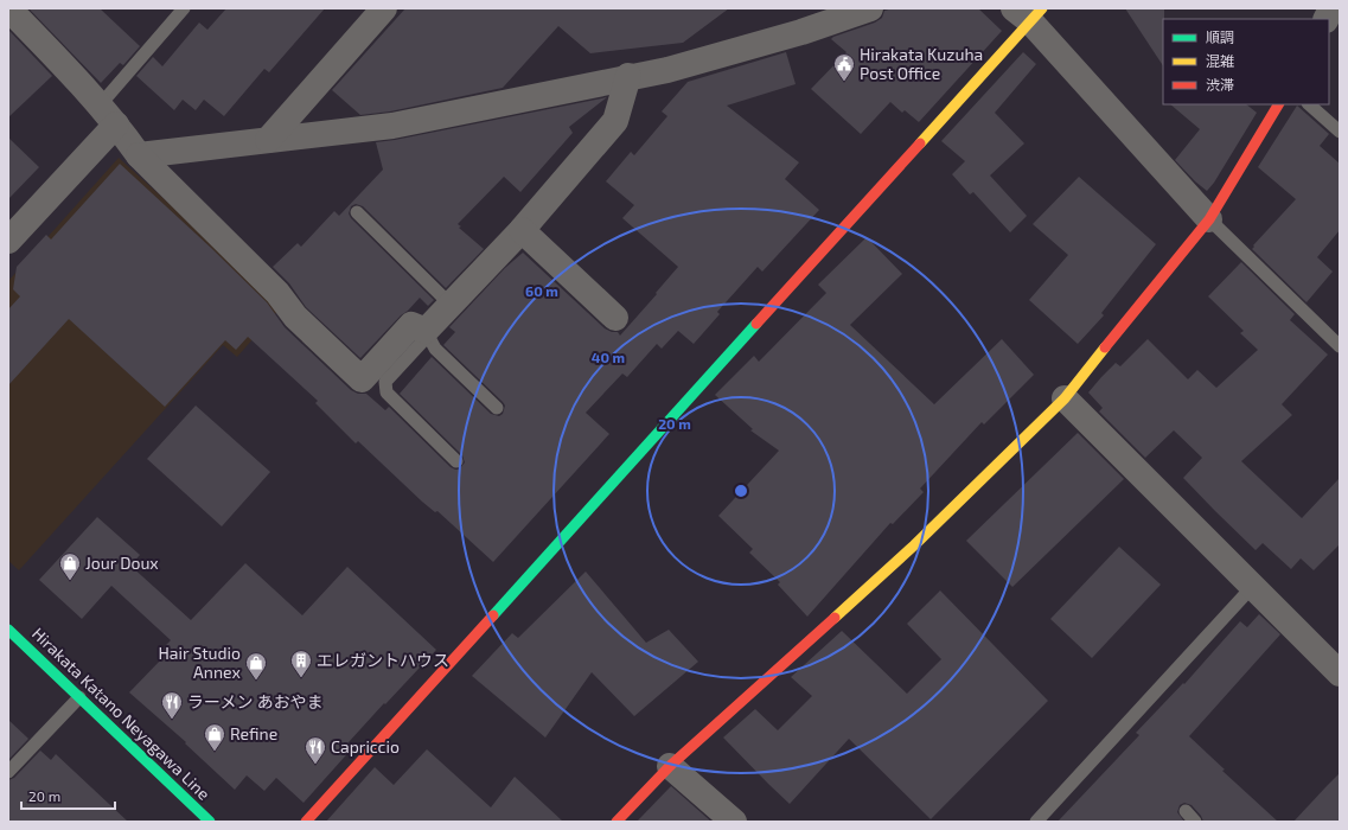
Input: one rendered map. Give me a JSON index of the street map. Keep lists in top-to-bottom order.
{
  "streets": {
    "street": ["Hirakata Katano Neyagawa Line"]
  },
  "places": {
    "public building": ["Hirakata Kuzuha Post Office"],
    "shop": ["Jour Doux", "Hair Studio Annex", "Refine"],
    "building": ["エレガントハウス"],
    "restaurant": ["ラーメン あおやま", "Capriccio"]
  },
  "legend": ["順調", "混雑", "渋滞"],
  "scale_bar": "20 m",
  "rings": ["60 m", "40 m", "20 m"]
}
